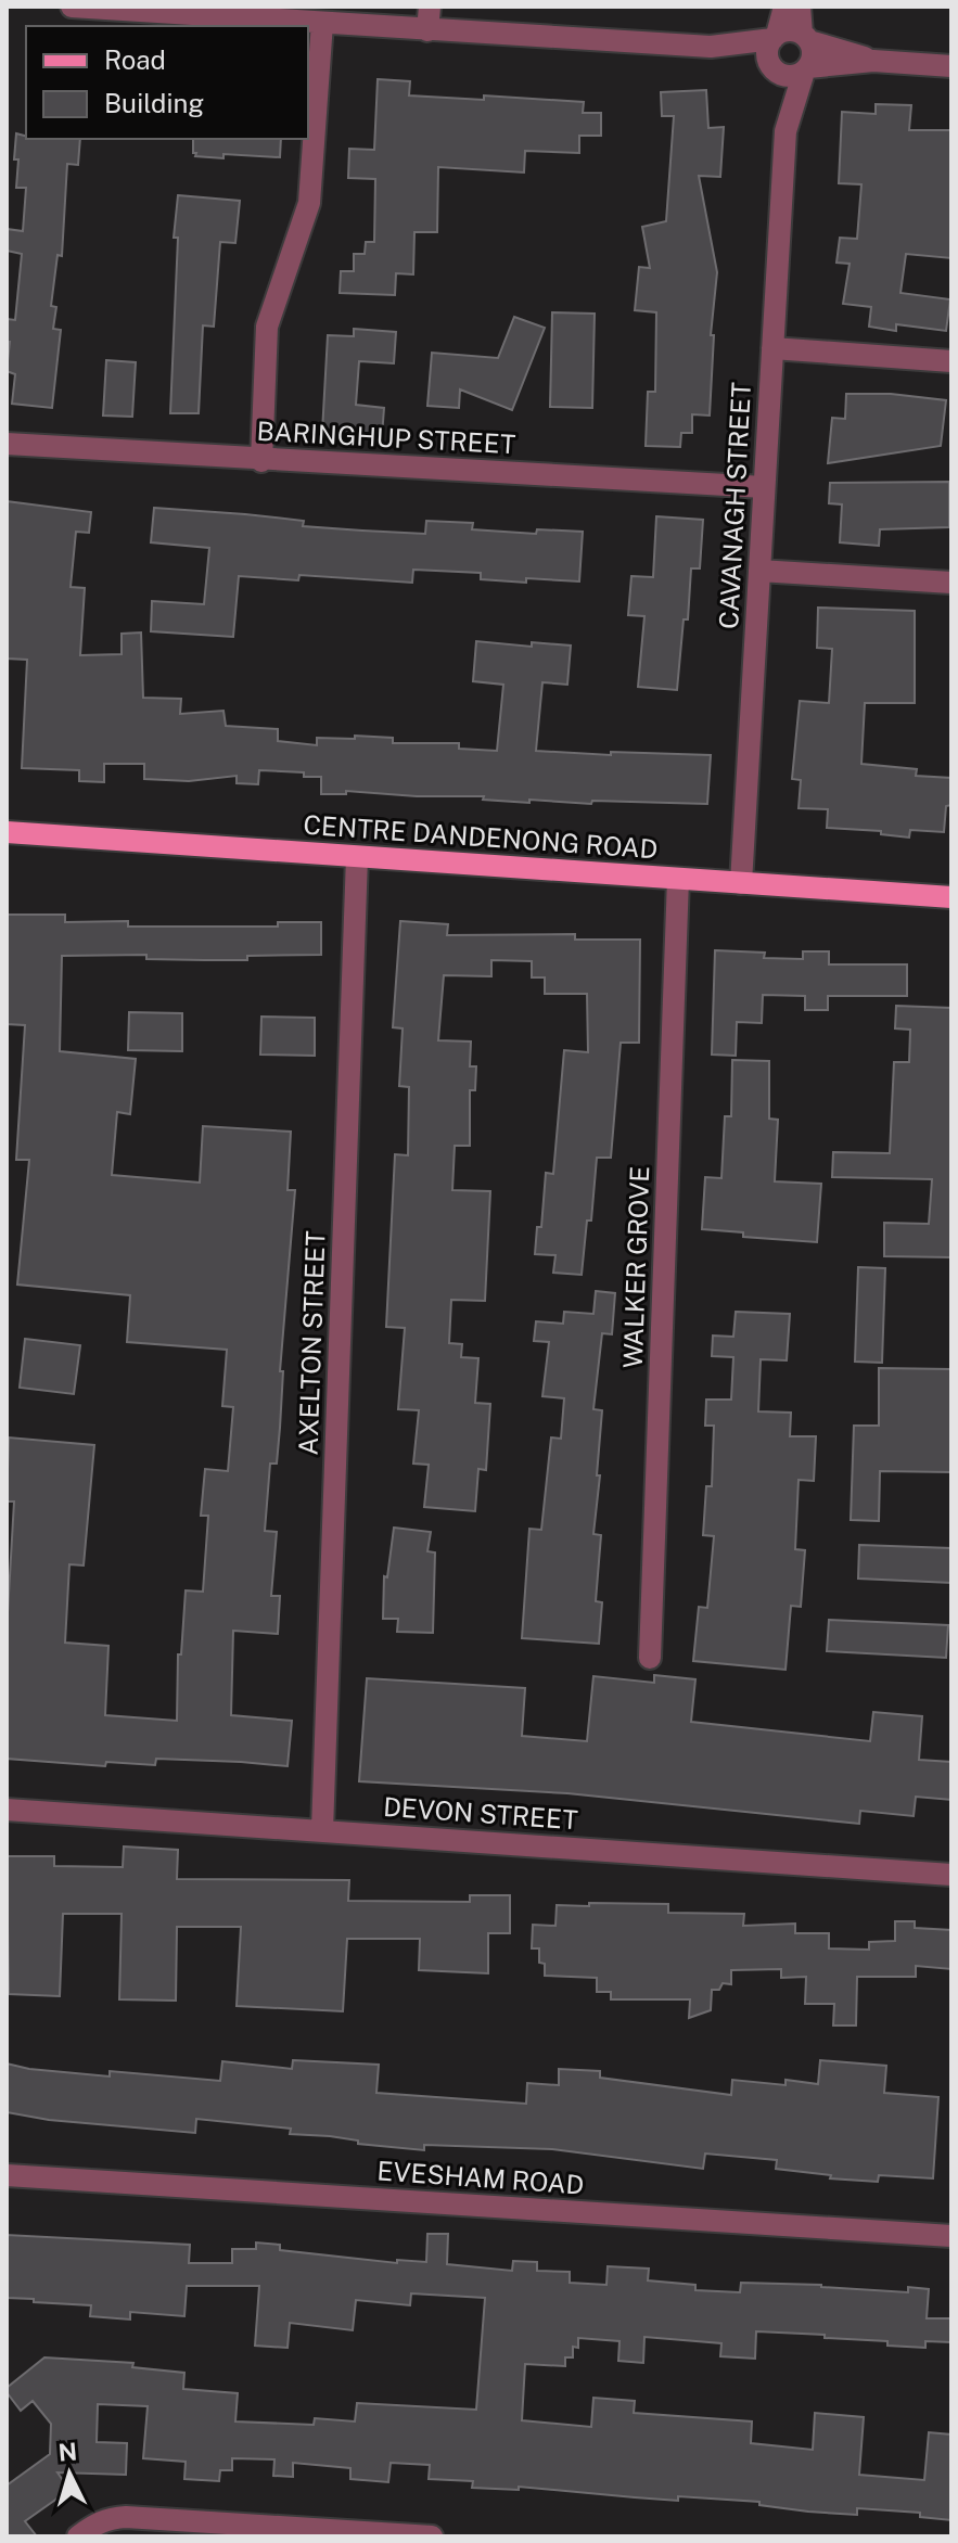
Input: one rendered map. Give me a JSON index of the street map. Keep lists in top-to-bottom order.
{
  "streets": {
    "main road": ["CENTRE DANDENONG ROAD"],
    "street": [
      "BARINGHUP STREET",
      "CAVANAGH STREET",
      "WALKER GROVE",
      "AXELTON STREET",
      "DEVON STREET",
      "EVESHAM ROAD"
    ]
  },
  "crossings": [
    ["BARINGHUP STREET", "CAVANAGH STREET"],
    ["CAVANAGH STREET", "CENTRE DANDENONG ROAD"],
    ["CENTRE DANDENONG ROAD", "WALKER GROVE"],
    ["CENTRE DANDENONG ROAD", "AXELTON STREET"],
    ["AXELTON STREET", "DEVON STREET"]
  ],
  "legend": ["Road", "Building"],
  "north": "top"
}
